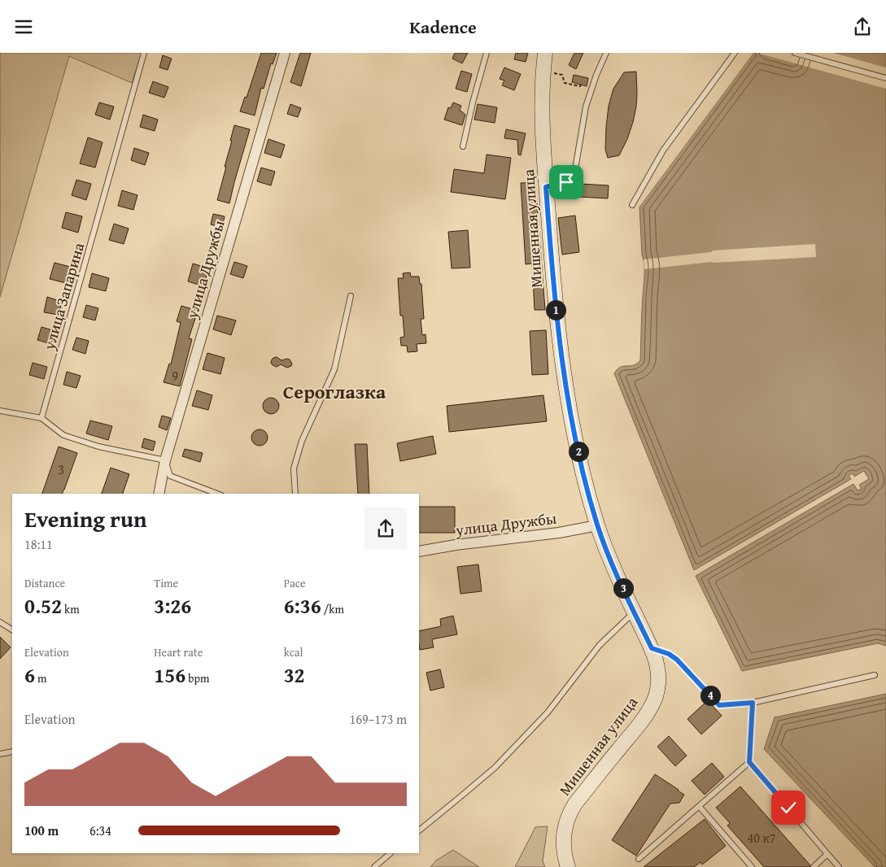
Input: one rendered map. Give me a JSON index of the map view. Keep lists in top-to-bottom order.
{
  "streets": {
    "main road": ["Мишенная улица"],
    "street": ["улица Дружбы"],
    "lane": ["улица Запарина"]
  },
  "crossings": [
    ["Мишенная улица", "улица Дружбы"]
  ],
  "districts": ["Сероглазка"],
  "house_numbers": ["9", "3", "40 к7"],
  "page": {
    "header": "Kadence",
    "pins": [
      "1",
      "2",
      "3",
      "4"
    ],
    "heading": ["Evening run", "18:11"],
    "stats": [
      ["Distance", "0.52 km"],
      ["Time", "3:26"],
      ["Pace", "6:36 /km"],
      ["Elevation", "6 m"],
      ["Heart rate", "156 bpm"],
      ["kcal", "32"]
    ],
    "chart": ["Elevation", "169–173 m"],
    "list": [
      {
        "name": "100 m",
        "note": "6:34"
      }
    ]
  }
}
